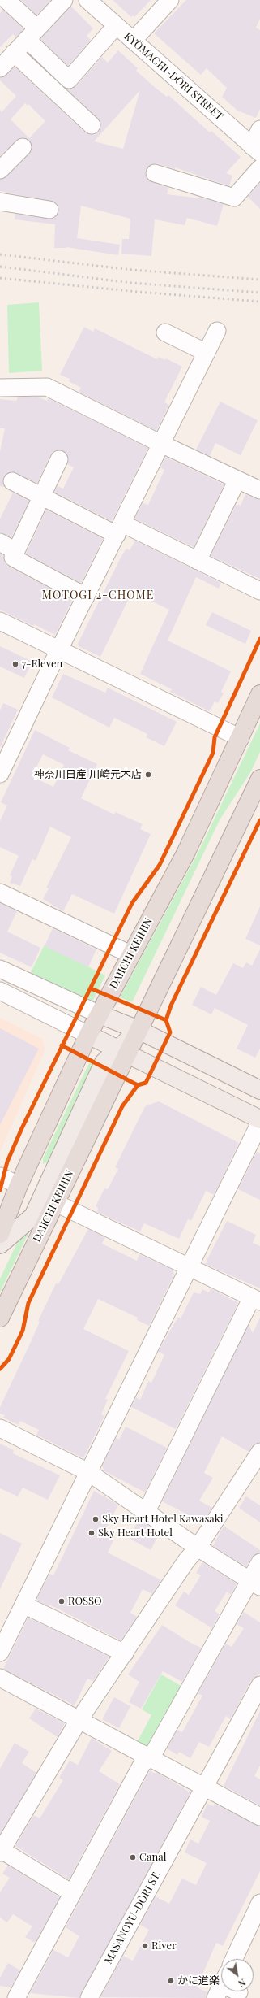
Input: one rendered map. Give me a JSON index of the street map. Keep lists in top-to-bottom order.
{
  "streets": {
    "highway": ["DAIICHI KEIHIN"],
    "street": ["KYŌMACHI-DŌRI STREET", "MASANOYU-DŌRI ST."]
  },
  "districts": ["MOTOGI 2-CHOME"],
  "places": [
    "7-Eleven",
    "神奈川日産 川崎元木店",
    "Sky Heart Hotel Kawasaki",
    "Sky Heart Hotel",
    "ROSSO",
    "Canal",
    "River",
    "かに道楽"
  ],
  "north": "bottom right"
}
